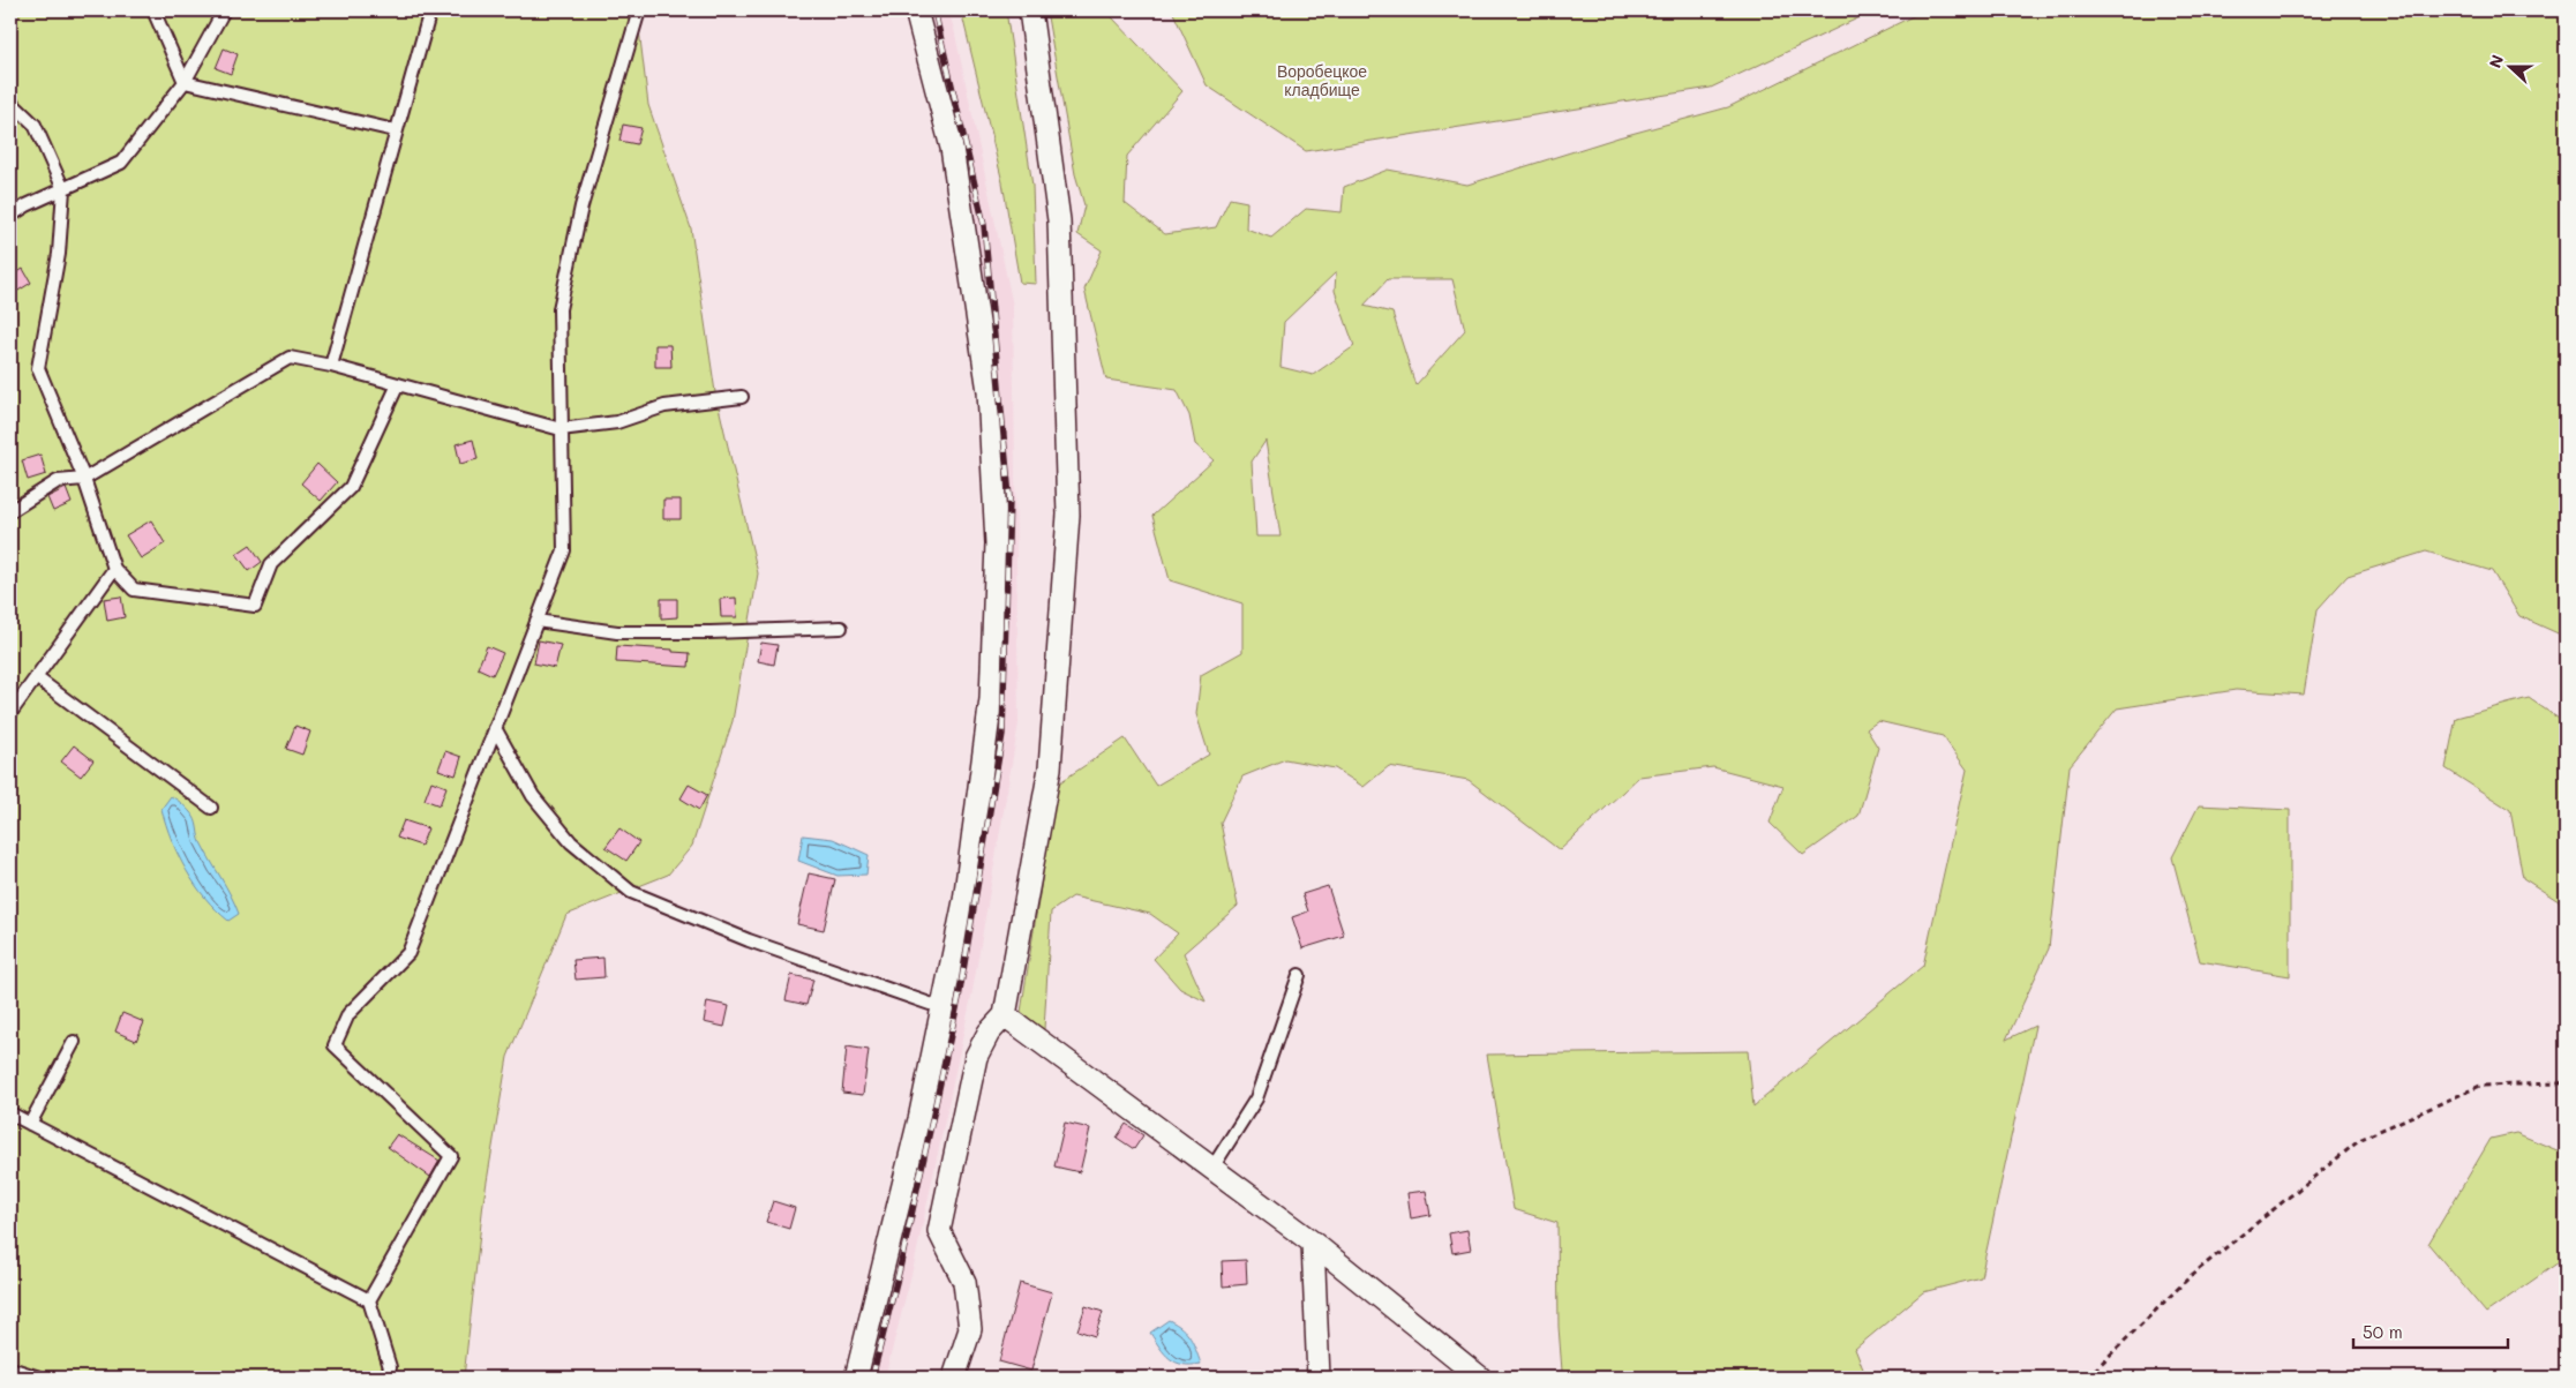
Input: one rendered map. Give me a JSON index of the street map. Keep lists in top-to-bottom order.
{
  "parks": ["Воробецкое кладбище"],
  "scale_bar": "50 m",
  "north": "left"
}
